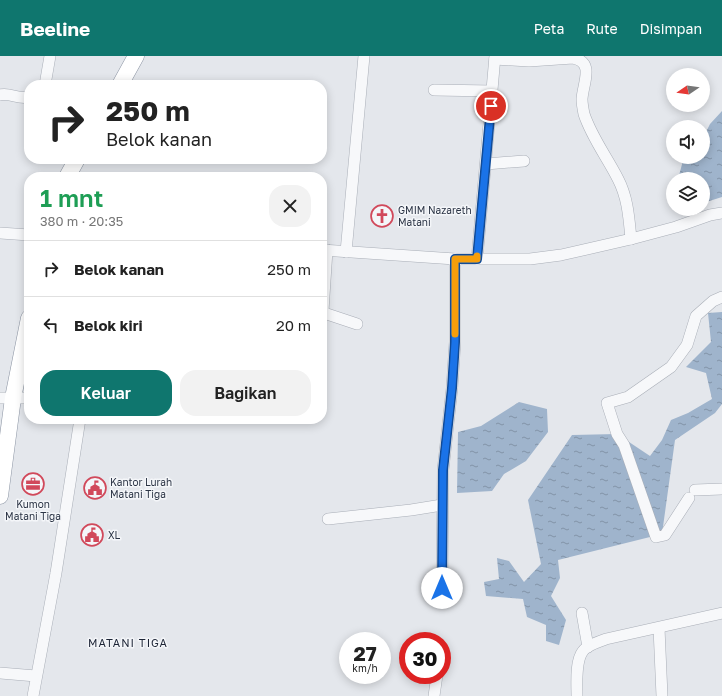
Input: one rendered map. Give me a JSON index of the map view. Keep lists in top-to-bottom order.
{
  "districts": ["MATANI TIGA"],
  "places": {
    "church": ["GMIM Nazareth Matani"],
    "office": ["Kumon Matani Tiga"],
    "public building": ["Kantor Lurah Matani Tiga", "XL"]
  },
  "north": "left",
  "page": {
    "header": "Beeline",
    "nav": ["Peta", "Rute", "Disimpan"],
    "turn": ["250 m", "Belok kanan"],
    "heading": ["1 mnt", "380 m · 20:35"],
    "list": [
      {
        "name": "Belok kanan",
        "value": "250 m"
      },
      {
        "name": "Belok kiri",
        "value": "20 m"
      }
    ],
    "buttons": ["Keluar", "Bagikan"],
    "speed": "27 km/h",
    "limit": "30"
  }
}
